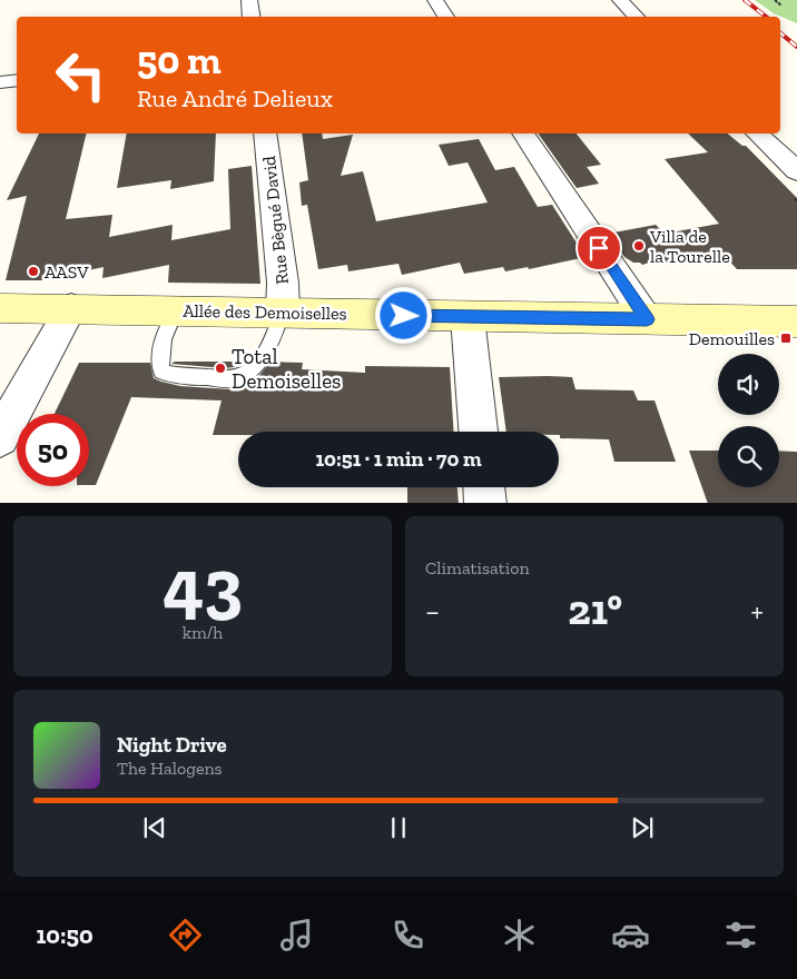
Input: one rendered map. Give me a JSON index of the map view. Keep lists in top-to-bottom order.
{
  "streets": {
    "main road": ["Allée des Demoiselles"],
    "street": ["Rue Bègué David"]
  },
  "crossings": [
    ["Rue Bègué David", "Allée des Demoiselles"]
  ],
  "places": {
    "other": ["Villa de la Tourelle", "AASV", "Total Demoiselles"],
    "transit": ["Demouilles"]
  },
  "page": {
    "turn": ["50 m", "Rue André Delieux"],
    "limit": "50",
    "trip": "10:51 · 1 min · 70 m",
    "tile": [
      ["43", "km/h"],
      "Climatisation"
    ],
    "heat": ["−", "21°", "+"],
    "song": ["Night Drive", "The Halogens"],
    "tabs": "10:50"
  }
}
